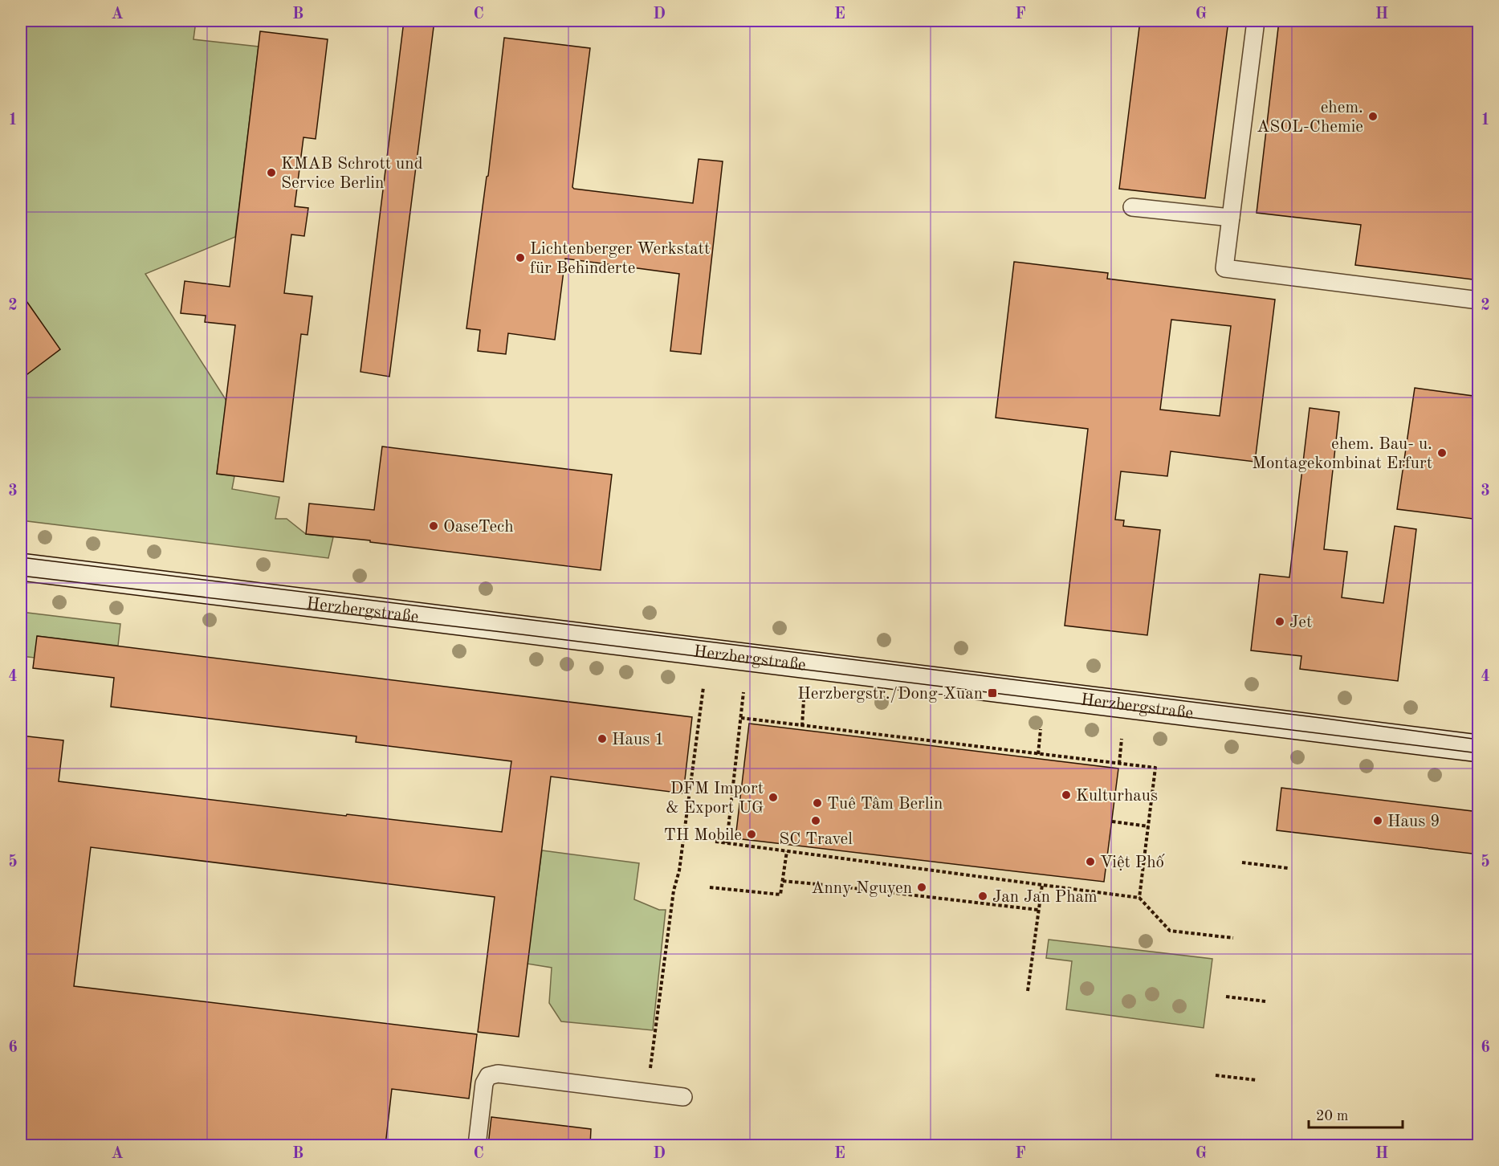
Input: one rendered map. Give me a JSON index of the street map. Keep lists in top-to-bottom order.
{
  "streets": {
    "street": ["Herzbergstraße"]
  },
  "places": {
    "other": [
      "ehem. ASOL-Chemie",
      "KMAB Schrott und Service Berlin",
      "Lichtenberger Werkstatt für Behinderte",
      "ehem. Bau- u. Montagekombinat Erfurt",
      "OaseTech",
      "Jet",
      "Haus 1",
      "Kulturhaus",
      "DFM Import & Export UG",
      "Tuê Tâm Berlin",
      "SC Travel",
      "Haus 9",
      "TH Mobile",
      "Việt Phố",
      "Anny Nguyen",
      "Jan Jan Pham"
    ],
    "transit": ["Herzbergstr./Dong-Xuan"]
  },
  "scale_bar": "20 m",
  "grid": {
    "columns": [
      "A",
      "B",
      "C",
      "D",
      "E",
      "F",
      "G",
      "H"
    ],
    "rows": [
      "1",
      "2",
      "3",
      "4",
      "5",
      "6"
    ]
  }
}
